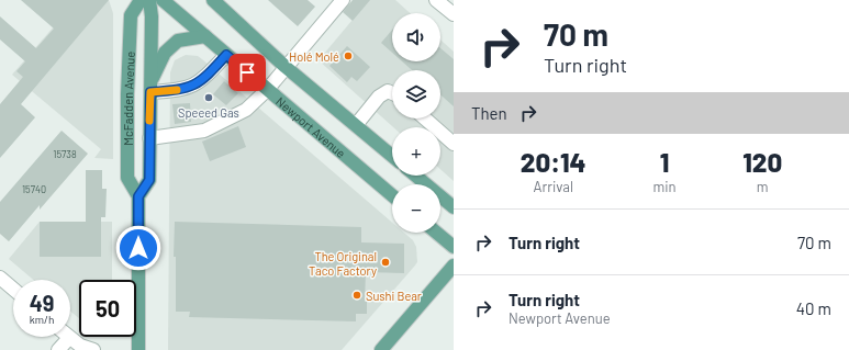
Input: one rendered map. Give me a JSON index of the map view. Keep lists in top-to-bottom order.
{
  "streets": {
    "main road": ["McFadden Avenue", "Newport Avenue"]
  },
  "places": [
    "Holé Molé",
    "Speeed Gas",
    "The Original Taco Factory",
    "Sushi Bear"
  ],
  "house_numbers": ["15738", "15740"],
  "page": {
    "turn": ["70 m", "Turn right"],
    "map_buttons": ["+", "−"],
    "then": "Then",
    "eta": [
      "20:14",
      "Arrival",
      "1",
      "min",
      "120",
      "m"
    ],
    "list": [
      {
        "name": "Turn right",
        "value": "70 m"
      },
      {
        "name": "Turn right",
        "note": "Newport Avenue",
        "value": "40 m"
      }
    ],
    "speed": "49 km/h",
    "limit": "50"
  }
}
